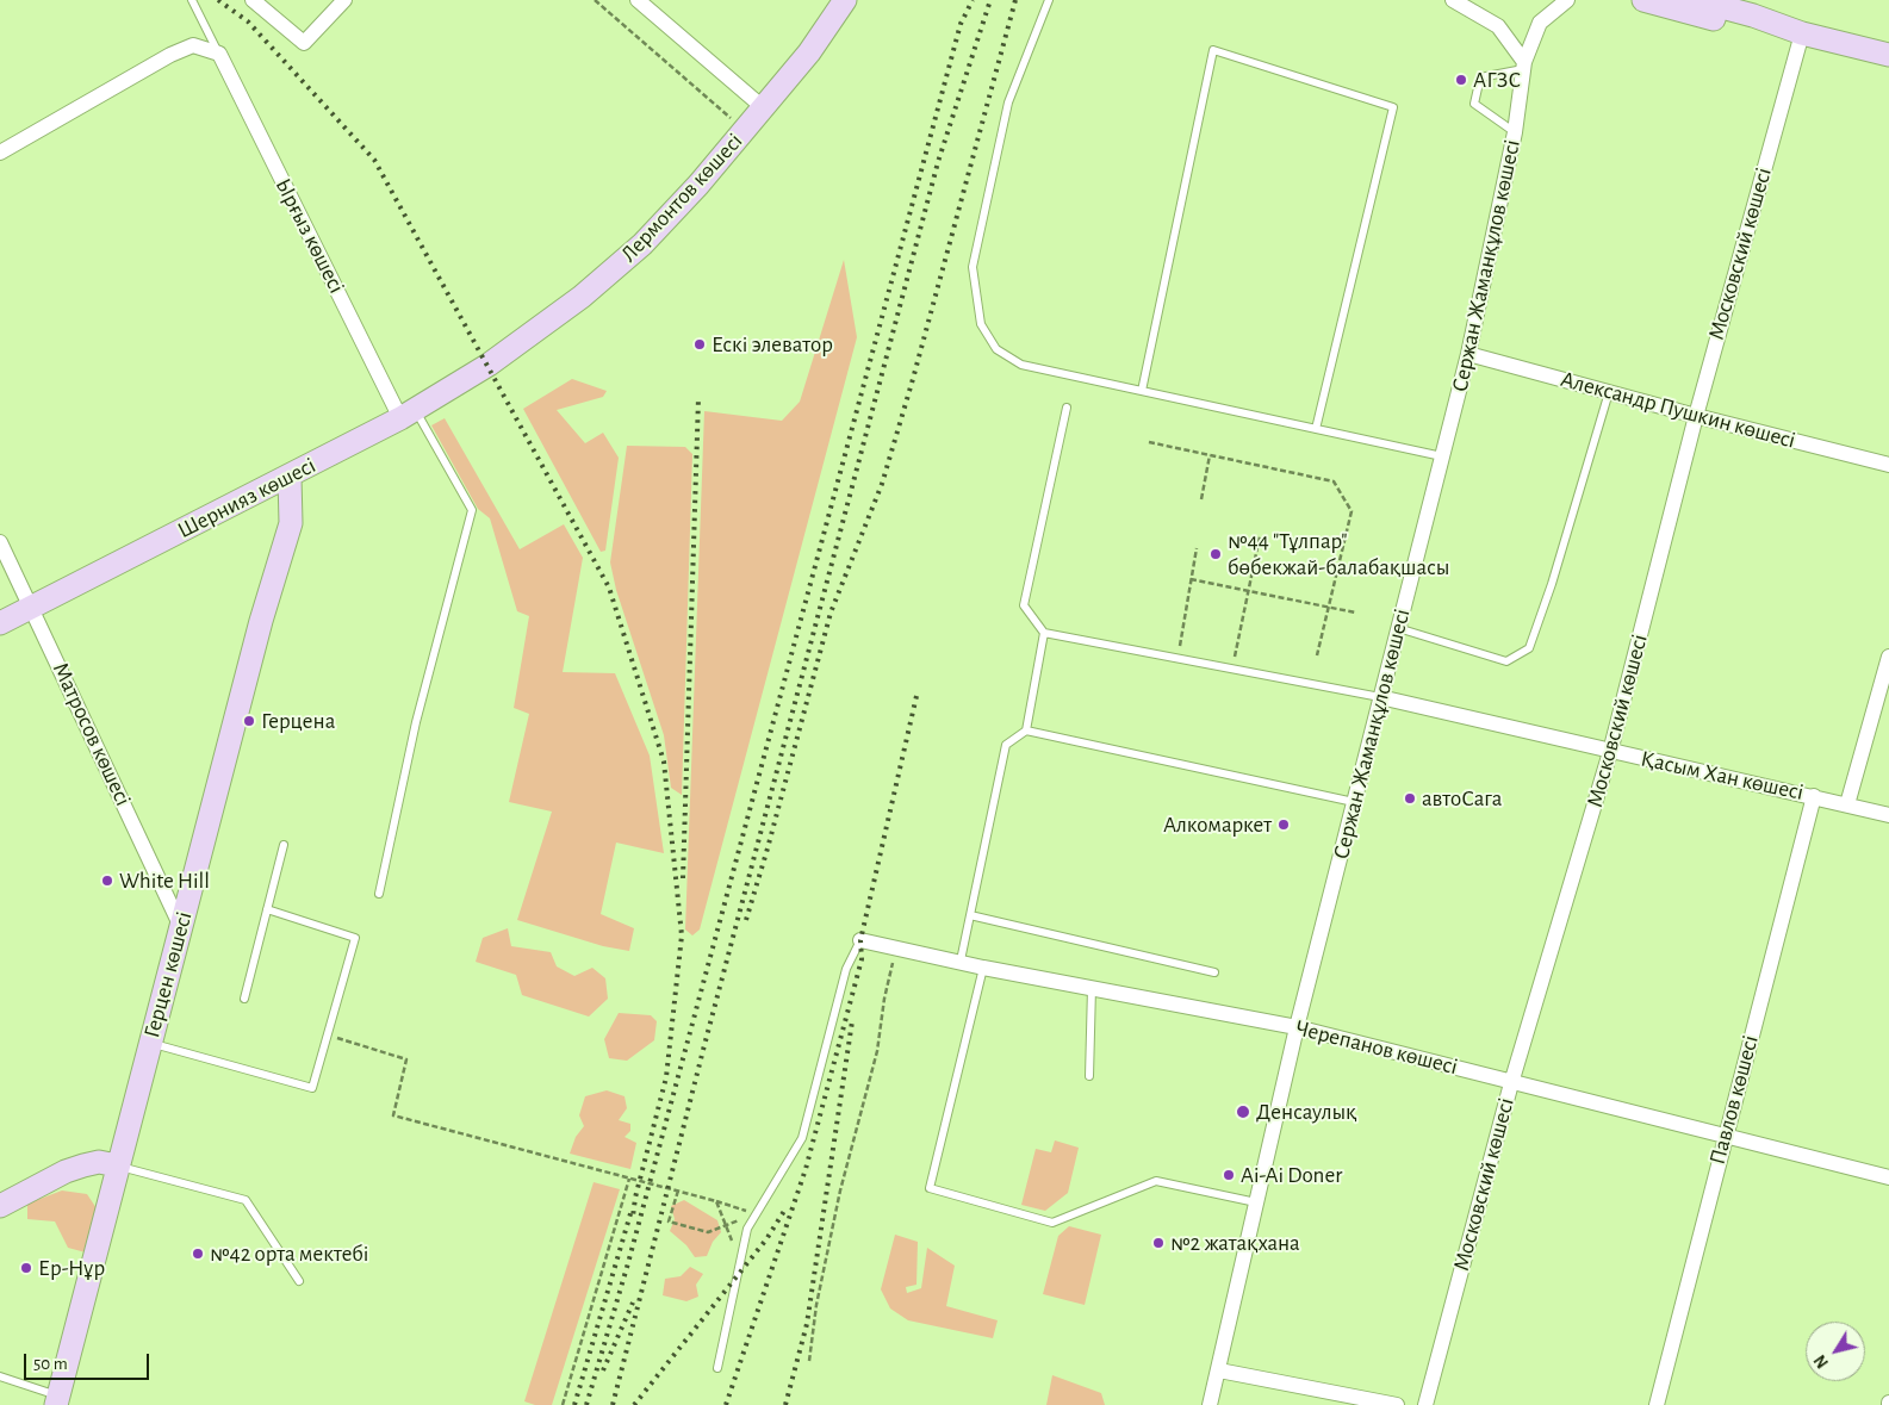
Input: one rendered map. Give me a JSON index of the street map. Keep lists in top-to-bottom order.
{
  "streets": {
    "street": [
      "Лермонтов көшесі",
      "Ырғыз көшесі",
      "Московский көшесі",
      "Сержан Жаманқұлов көшесі",
      "Александр Пушкин көшесі",
      "Шернияз көшесі",
      "Матросов көшесі",
      "Қасым Хан көшесі",
      "Герцен көшесі",
      "Черепанов көшесі",
      "Павлов көшесі"
    ]
  },
  "crossings": [
    ["Лермонтов көшесі", "Шернияз көшесі"],
    ["Ырғыз көшесі", "Шернияз көшесі"],
    ["Московский көшесі", "Александр Пушкин көшесі"],
    ["Московский көшесі", "Қасым Хан көшесі"],
    ["Московский көшесі", "Черепанов көшесі"],
    ["Сержан Жаманқұлов көшесі", "Александр Пушкин көшесі"],
    ["Сержан Жаманқұлов көшесі", "Қасым Хан көшесі"],
    ["Сержан Жаманқұлов көшесі", "Черепанов көшесі"],
    ["Шернияз көшесі", "Матросов көшесі"],
    ["Шернияз көшесі", "Герцен көшесі"],
    ["Матросов көшесі", "Герцен көшесі"],
    ["Қасым Хан көшесі", "Павлов көшесі"],
    ["Черепанов көшесі", "Павлов көшесі"]
  ],
  "places": [
    "АГЗС",
    "Ескі элеватор",
    "№44 \"Тұлпар\" бөбекжай-балабақшасы",
    "Герцена",
    "автоСага",
    "Алкомаркет",
    "White Hill",
    "Денсаулық",
    "Ai-Ai Doner",
    "№2 жатақхана",
    "№42 орта мектебі",
    "Ер-Нұр"
  ],
  "scale_bar": "50 m",
  "north": "bottom left"
}
